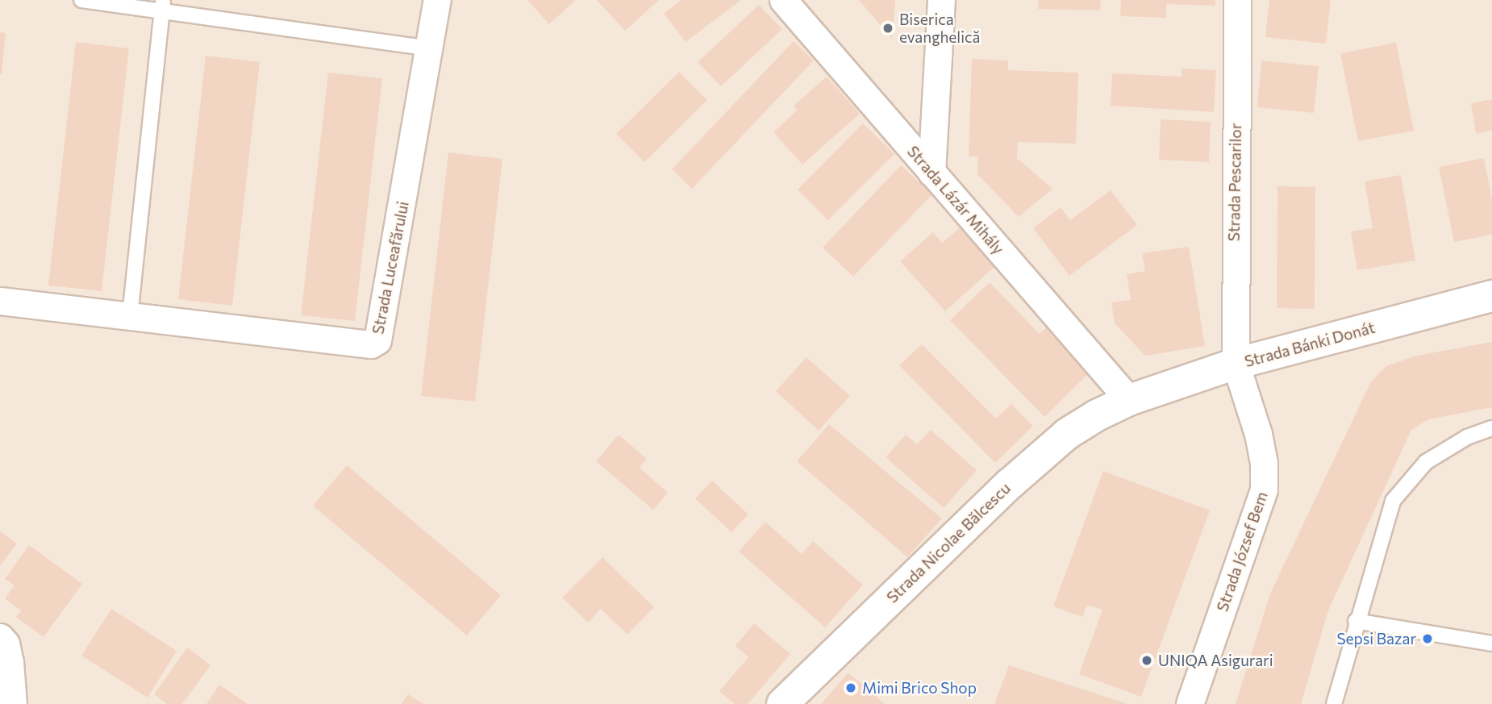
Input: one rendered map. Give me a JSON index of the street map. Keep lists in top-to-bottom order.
{
  "streets": {
    "street": [
      "Strada Pescarilor",
      "Strada Lázár Mihály",
      "Strada Luceafărului",
      "Strada Bánki Donát",
      "Strada Nicolae Bălcescu",
      "Strada József Bem"
    ]
  },
  "crossings": [
    ["Strada Pescarilor", "Strada Bánki Donát"],
    ["Strada Pescarilor", "Strada József Bem"],
    ["Strada Lázár Mihály", "Strada Bánki Donát"],
    ["Strada Lázár Mihály", "Strada Nicolae Bălcescu"],
    ["Strada Bánki Donát", "Strada Nicolae Bălcescu"],
    ["Strada Bánki Donát", "Strada József Bem"]
  ],
  "places": [
    "Biserica evanghelică",
    "Sepsi Bazar",
    "UNIQA Asigurari",
    "Mimi Brico Shop"
  ]
}
